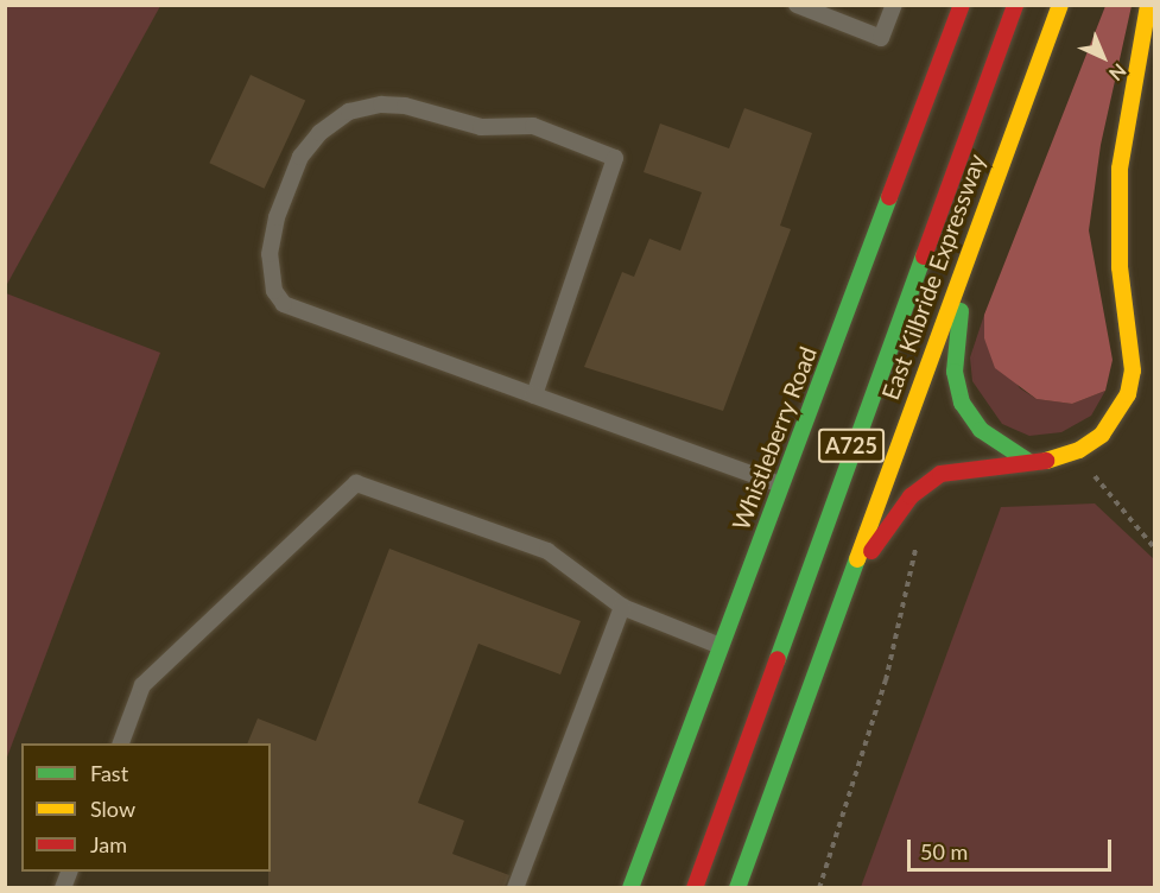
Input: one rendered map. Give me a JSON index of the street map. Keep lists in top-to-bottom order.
{
  "streets": {
    "main road": ["East Kilbride Expressway", "Whistleberry Road", "A725"]
  },
  "legend": ["Fast", "Slow", "Jam"],
  "scale_bar": "50 m",
  "north": "bottom right"
}
